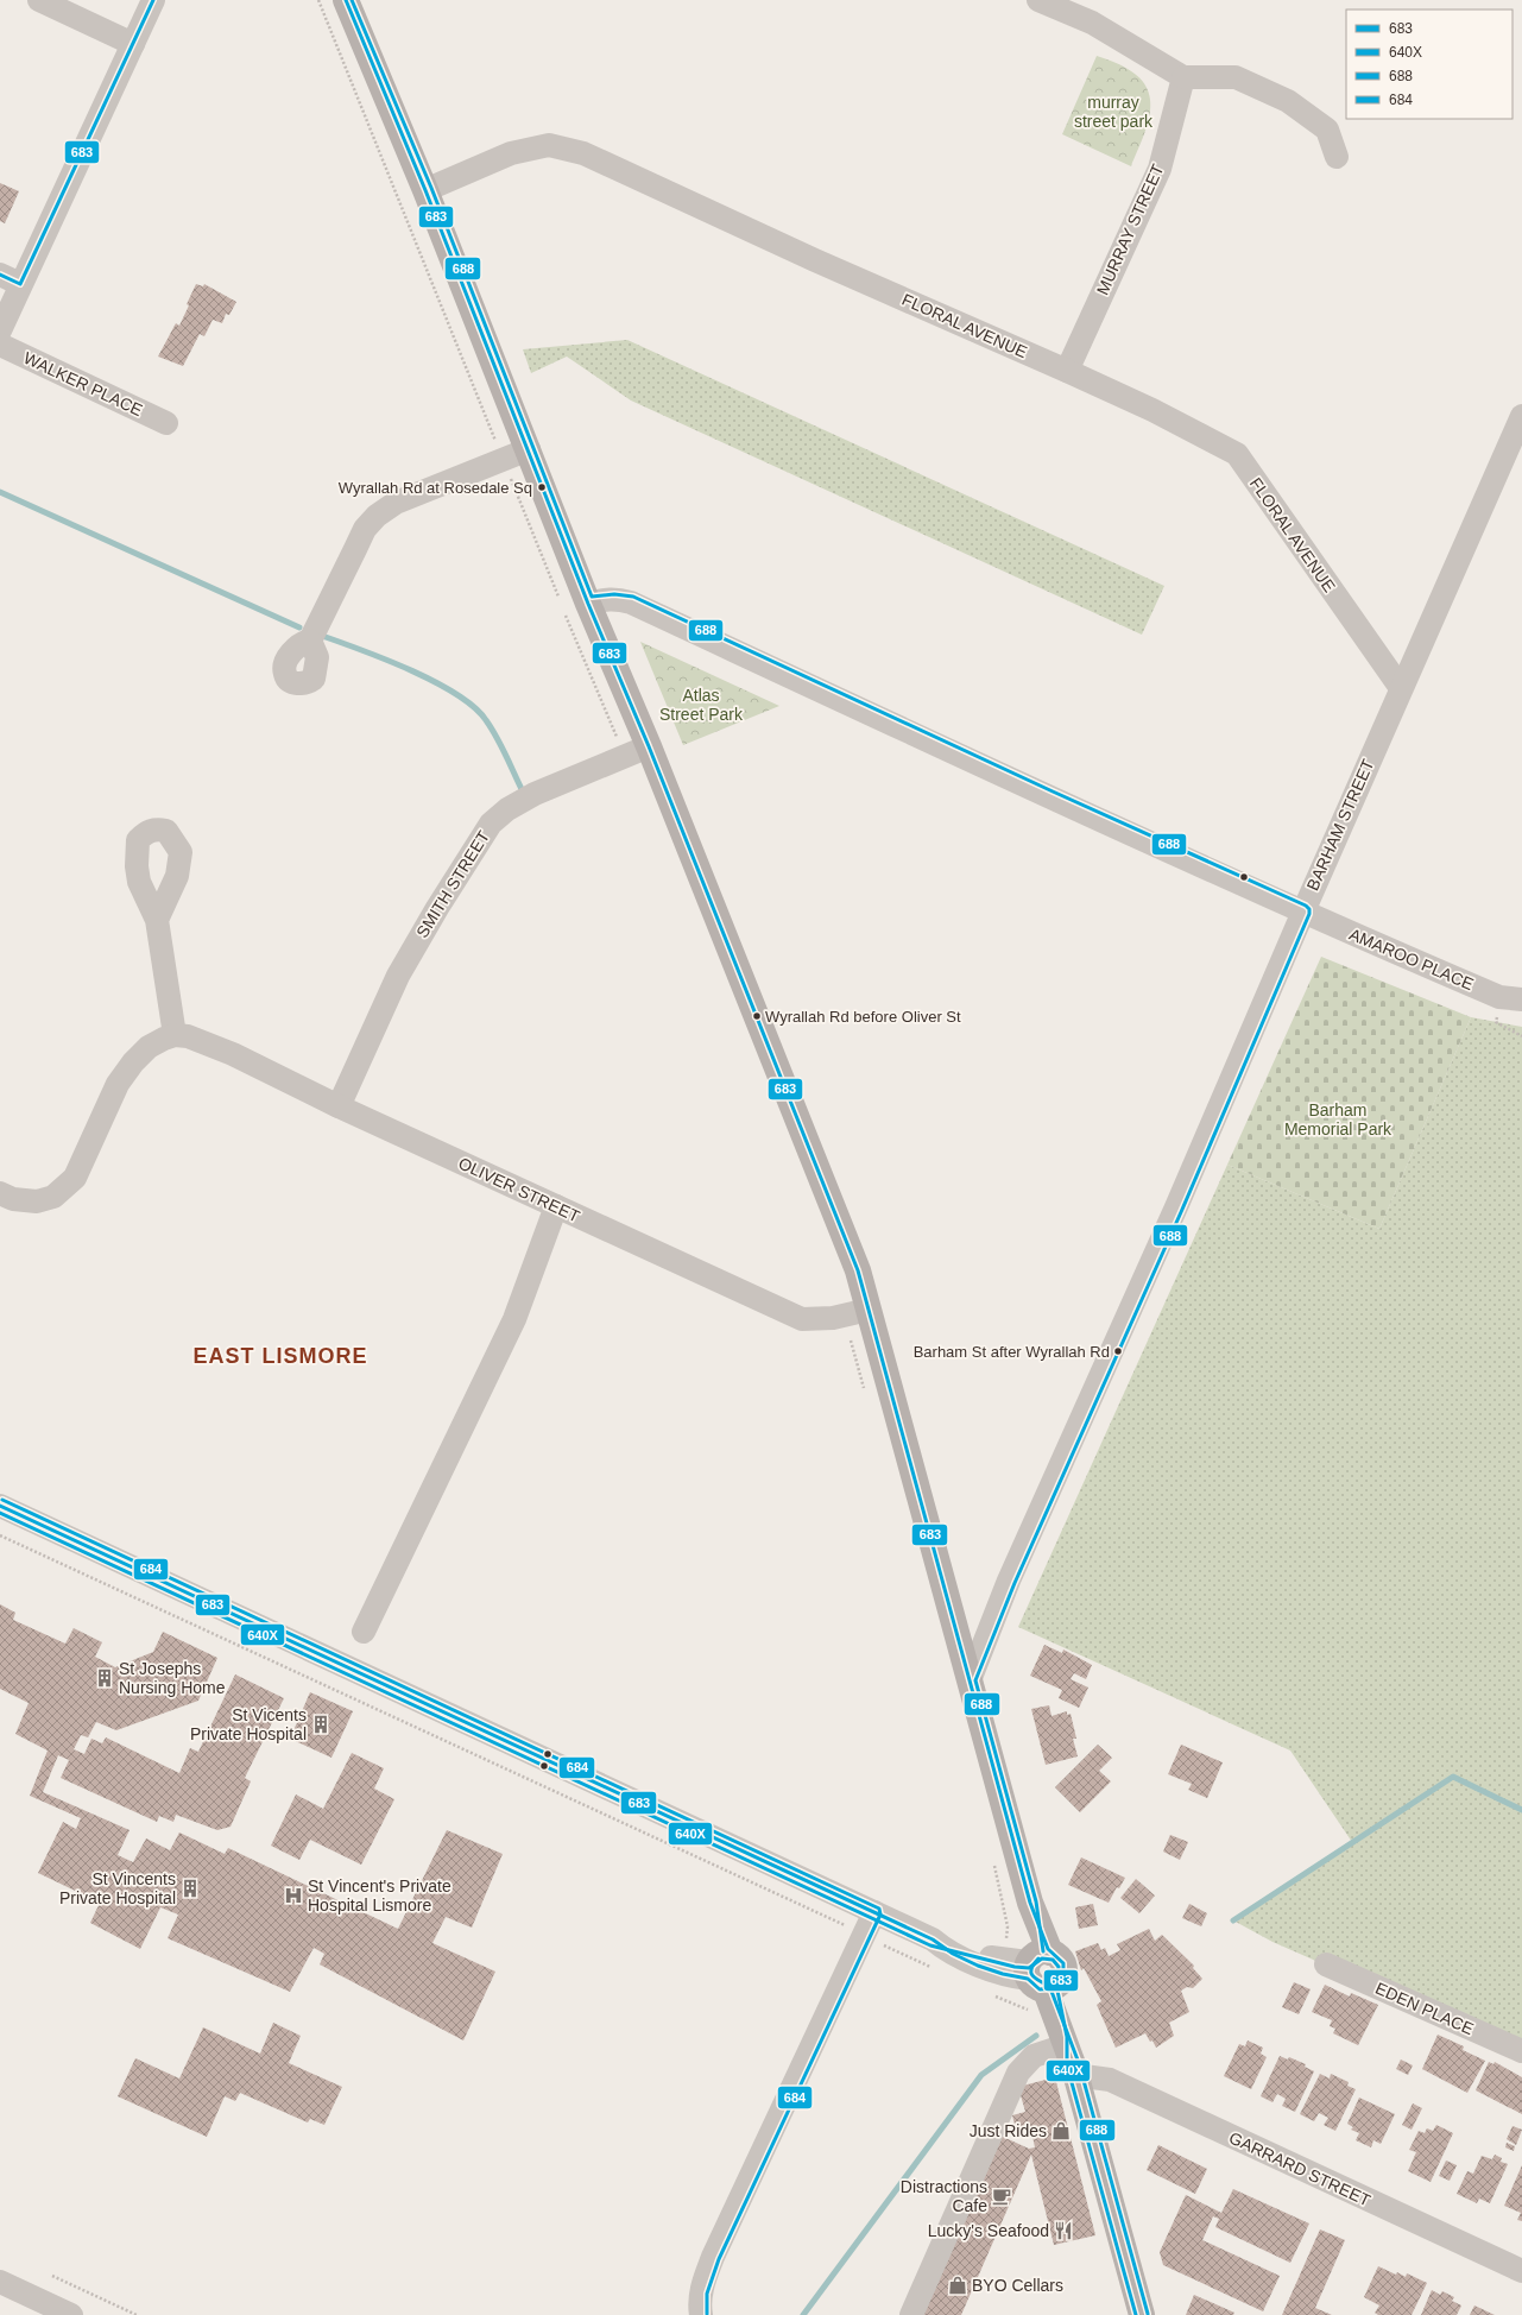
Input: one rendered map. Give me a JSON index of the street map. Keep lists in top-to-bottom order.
{
  "streets": {
    "street": [
      "MURRAY STREET",
      "FLORAL AVENUE",
      "WALKER PLACE",
      "BARHAM STREET",
      "SMITH STREET",
      "AMAROO PLACE",
      "OLIVER STREET",
      "EDEN PLACE",
      "GARRARD STREET"
    ]
  },
  "crossings": [
    ["MURRAY STREET", "FLORAL AVENUE"],
    ["FLORAL AVENUE", "BARHAM STREET"],
    ["BARHAM STREET", "AMAROO PLACE"],
    ["SMITH STREET", "OLIVER STREET"]
  ],
  "districts": ["EAST LISMORE"],
  "parks": ["murray street park", "Atlas Street Park", "Barham Memorial Park"],
  "places": {
    "other": ["Wyrallah Rd at Rosedale Sq", "Wyrallah Rd before Oliver St", "Barham St after Wyrallah Rd"],
    "building": ["St Josephs Nursing Home", "St Vicents Private Hospital", "St Vincents Private Hospital"],
    "hospital": ["St Vincent's Private Hospital Lismore"],
    "shop": ["Just Rides", "BYO Cellars"],
    "cafe": ["Distractions Cafe"],
    "restaurant": ["Lucky's Seafood"]
  },
  "lines": [
    "transit line 683",
    "transit line 688",
    "transit line 684",
    "transit line 640X"
  ],
  "legend": [
    "683",
    "640X",
    "688",
    "684"
  ]
}
